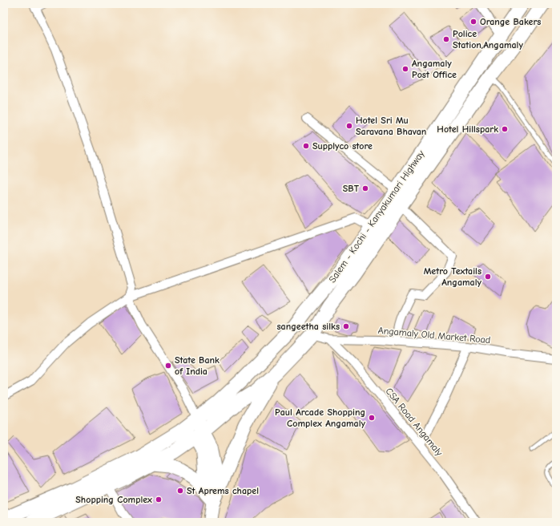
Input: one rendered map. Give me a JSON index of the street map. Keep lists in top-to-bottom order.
{
  "streets": {
    "highway": ["Salem - Kochi - Kanyakumari Highway"],
    "street": ["Angamaly Old Market Road", "CSA Road Angamaly"]
  },
  "crossings": [
    ["Salem - Kochi - Kanyakumari Highway", "Angamaly Old Market Road"],
    ["Angamaly Old Market Road", "CSA Road Angamaly"]
  ],
  "places": [
    "Orange Bakers",
    "Police Station,Angamaly",
    "Angamaly Post Office",
    "Hotel Sri Mu Saravana Bhavan",
    "Hotel Hillspark",
    "Supplyco store",
    "SBT",
    "Metro Textails Angamaly",
    "sangeetha silks",
    "State Bank of India",
    "Paul Arcade Shopping Complex Angamaly",
    "St Aprems chapel",
    "Shopping Complex"
  ]
}
